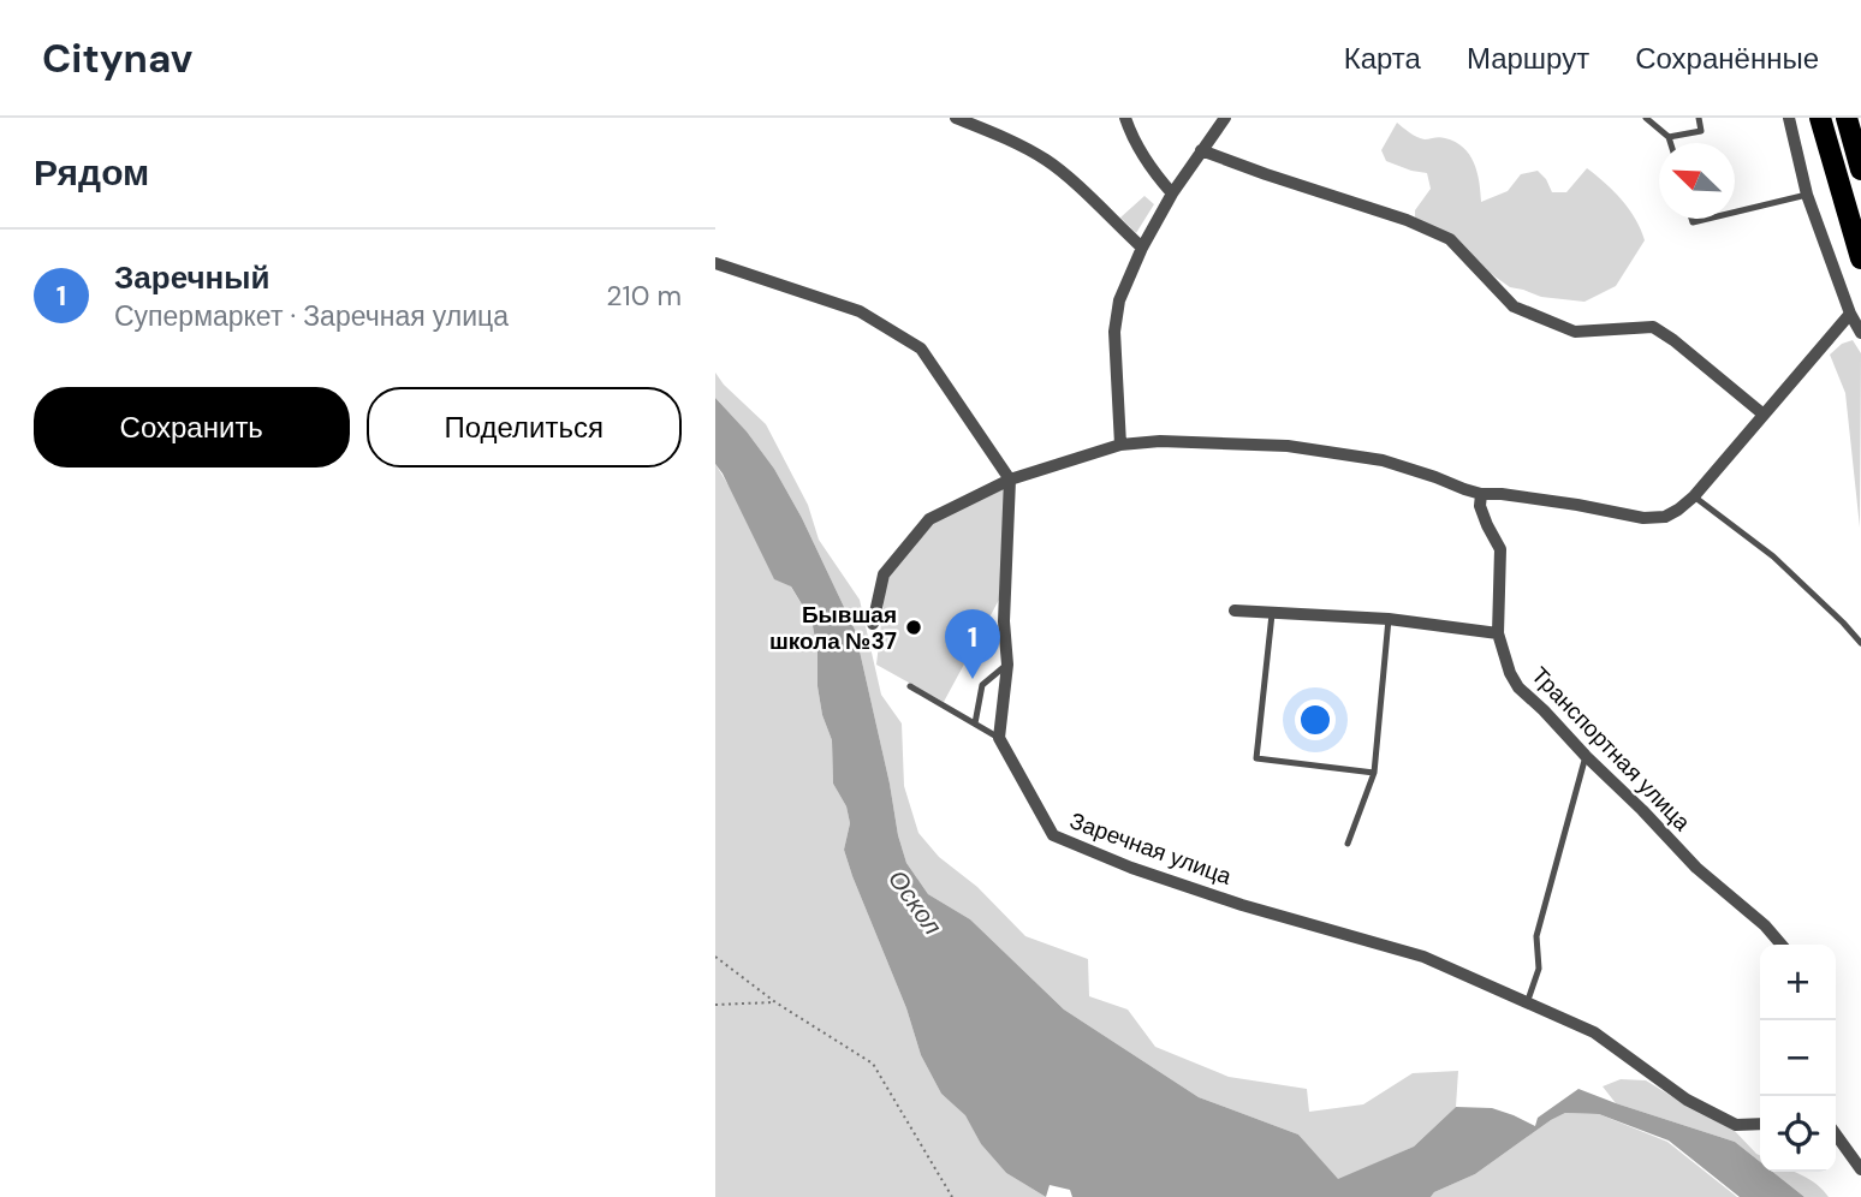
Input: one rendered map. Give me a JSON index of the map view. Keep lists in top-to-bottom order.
{
  "streets": {
    "street": ["Транспортная улица", "Заречная улица"]
  },
  "water": ["Оскол"],
  "places": ["Бывшая школа №37"],
  "north": "top left",
  "page": {
    "header": "Citynav",
    "nav": ["Карта", "Маршрут", "Сохранённые"],
    "heading": "Рядом",
    "list": [
      {
        "mark": "1",
        "name": "Заречный",
        "note": "Супермаркет · Заречная улица",
        "value": "210 m"
      }
    ],
    "buttons": ["Сохранить", "Поделиться"],
    "pins": "1",
    "map_buttons": ["+", "−"]
  }
}
